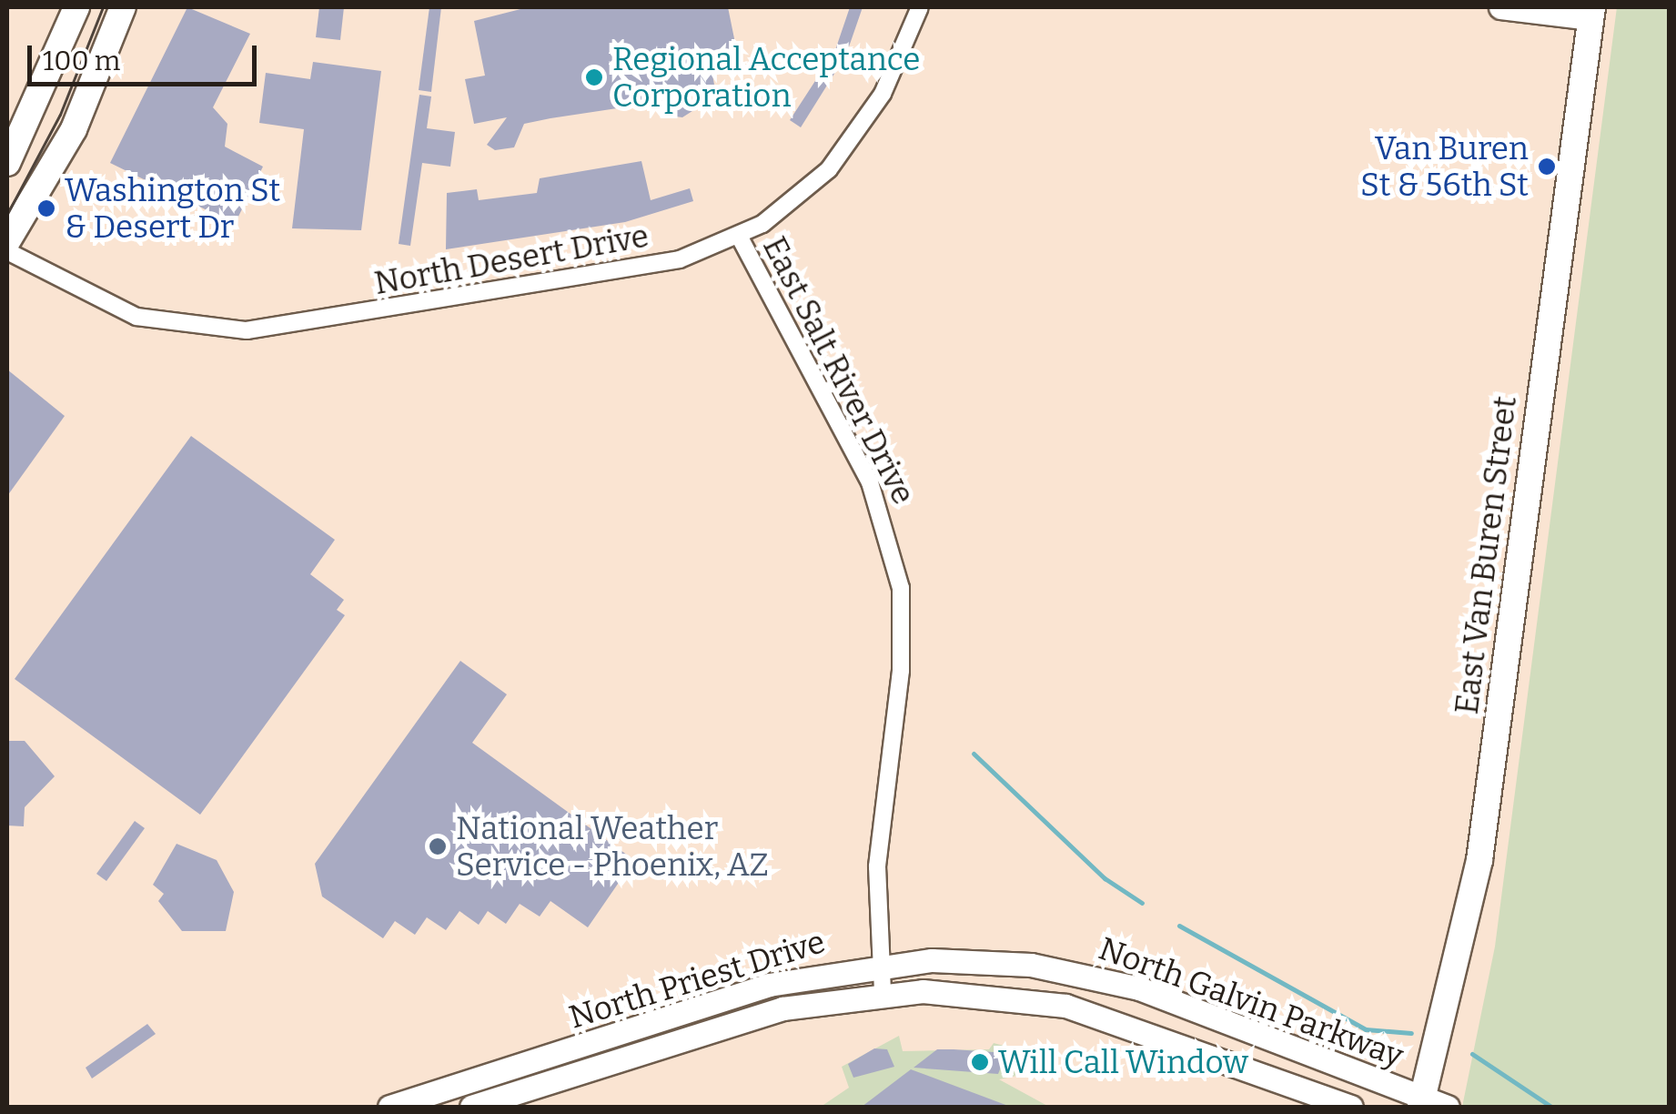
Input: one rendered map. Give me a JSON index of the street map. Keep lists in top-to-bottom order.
{
  "streets": {
    "main road": ["East Van Buren Street", "North Priest Drive", "North Galvin Parkway"],
    "street": ["North Desert Drive", "East Salt River Drive"]
  },
  "crossings": [
    ["North Desert Drive", "East Salt River Drive"],
    ["East Salt River Drive", "North Priest Drive"],
    ["East Van Buren Street", "North Galvin Parkway"],
    ["North Priest Drive", "North Galvin Parkway"]
  ],
  "places": [
    "Regional Acceptance Corporation",
    "Van Buren St & 56th St",
    "Washington St & Desert Dr",
    "National Weather Service - Phoenix, AZ",
    "Will Call Window"
  ],
  "scale_bar": "100 m"
}
